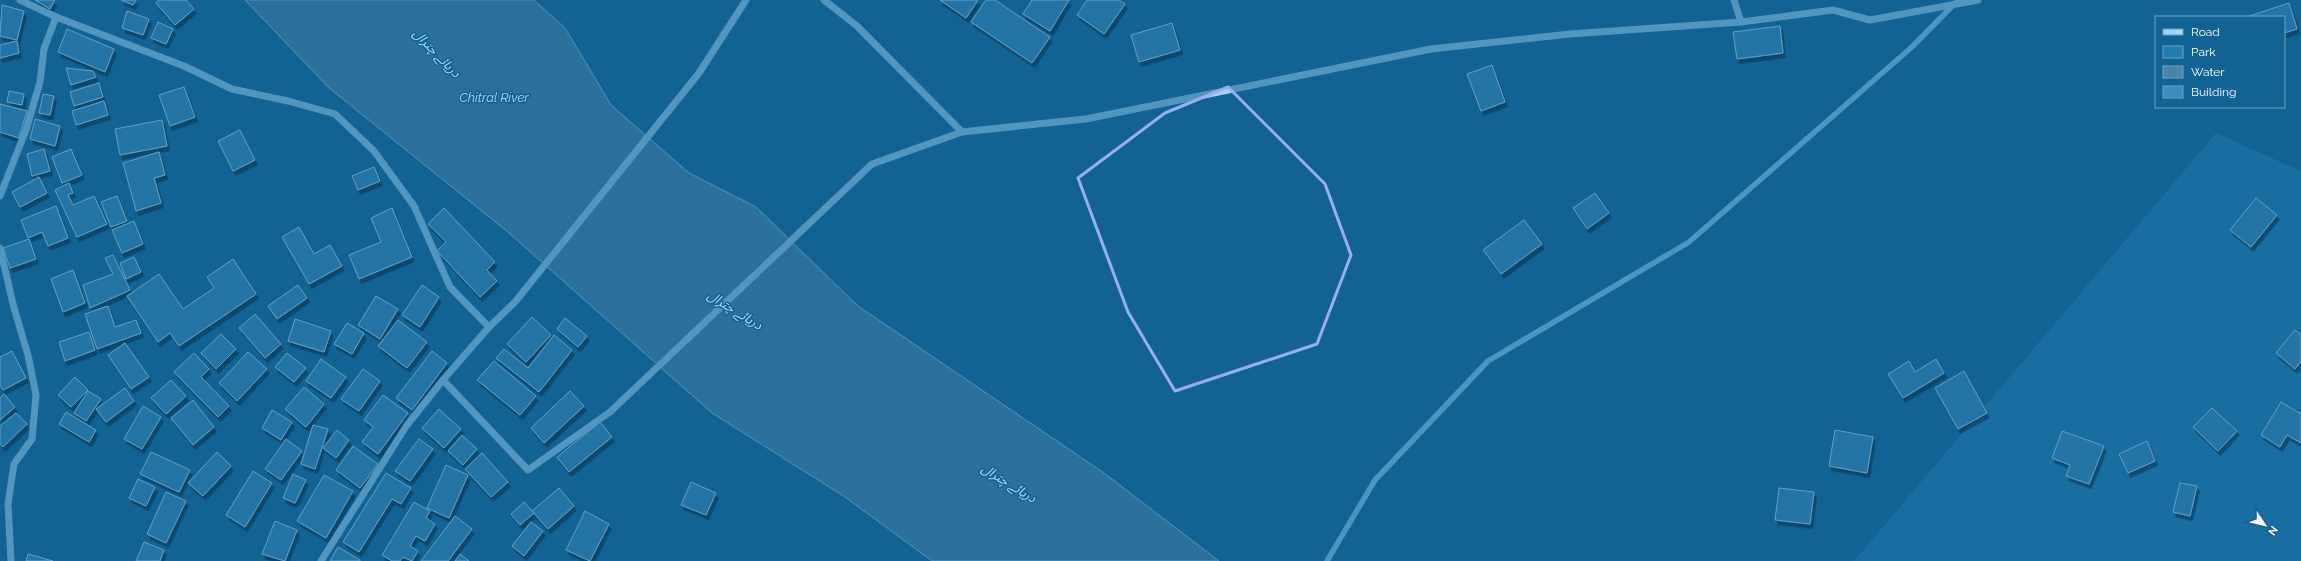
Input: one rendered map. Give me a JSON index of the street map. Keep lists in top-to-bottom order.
{
  "water": ["دریائے چترال", "Chitral River"],
  "legend": [
    "Road",
    "Park",
    "Water",
    "Building"
  ],
  "north": "bottom right"
}
